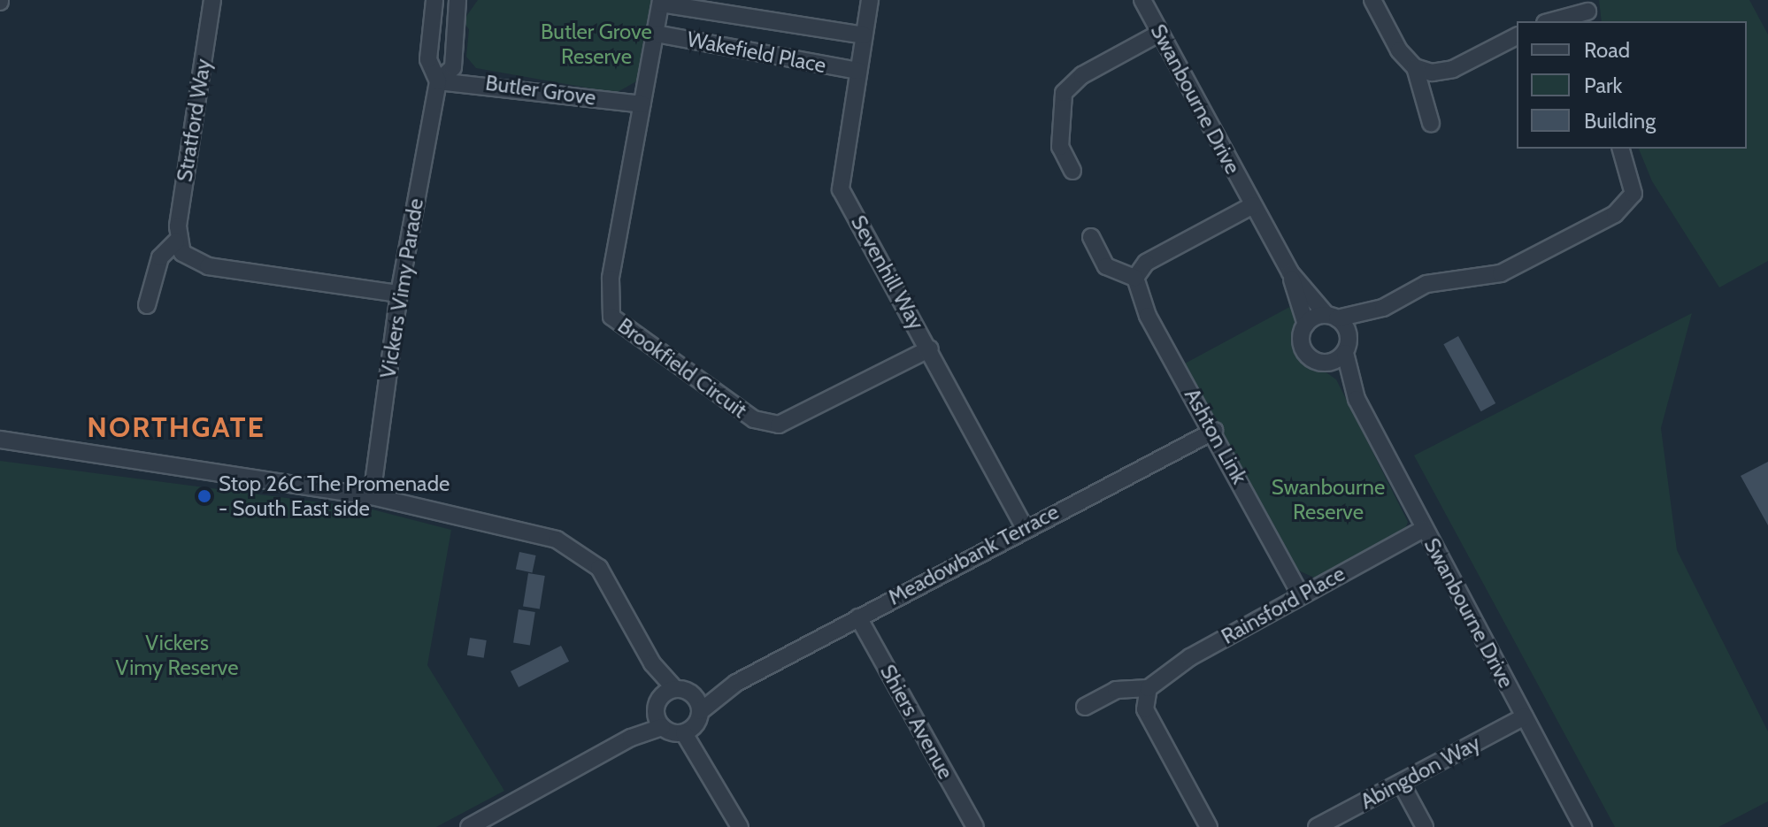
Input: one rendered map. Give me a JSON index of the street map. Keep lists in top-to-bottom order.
{
  "streets": {
    "street": [
      "Wakefield Place",
      "Butler Grove",
      "Swanbourne Drive",
      "Stratford Way",
      "Sevenhill Way",
      "Vickers Vimy Parade",
      "Brookfield Circuit",
      "Ashton Link",
      "Meadowbank Terrace",
      "Rainsford Place",
      "Shiers Avenue",
      "Abingdon Way"
    ]
  },
  "crossings": [
    ["Wakefield Place", "Sevenhill Way"],
    ["Wakefield Place", "Brookfield Circuit"],
    ["Butler Grove", "Vickers Vimy Parade"],
    ["Butler Grove", "Brookfield Circuit"],
    ["Swanbourne Drive", "Rainsford Place"],
    ["Swanbourne Drive", "Abingdon Way"],
    ["Sevenhill Way", "Brookfield Circuit"],
    ["Sevenhill Way", "Meadowbank Terrace"],
    ["Ashton Link", "Meadowbank Terrace"],
    ["Ashton Link", "Rainsford Place"],
    ["Meadowbank Terrace", "Shiers Avenue"]
  ],
  "districts": ["NORTHGATE"],
  "parks": ["Butler Grove Reserve", "Swanbourne Reserve", "Vickers Vimy Reserve"],
  "places": ["Stop 26C The Promenade - South East side"],
  "legend": ["Road", "Park", "Building"]
}
